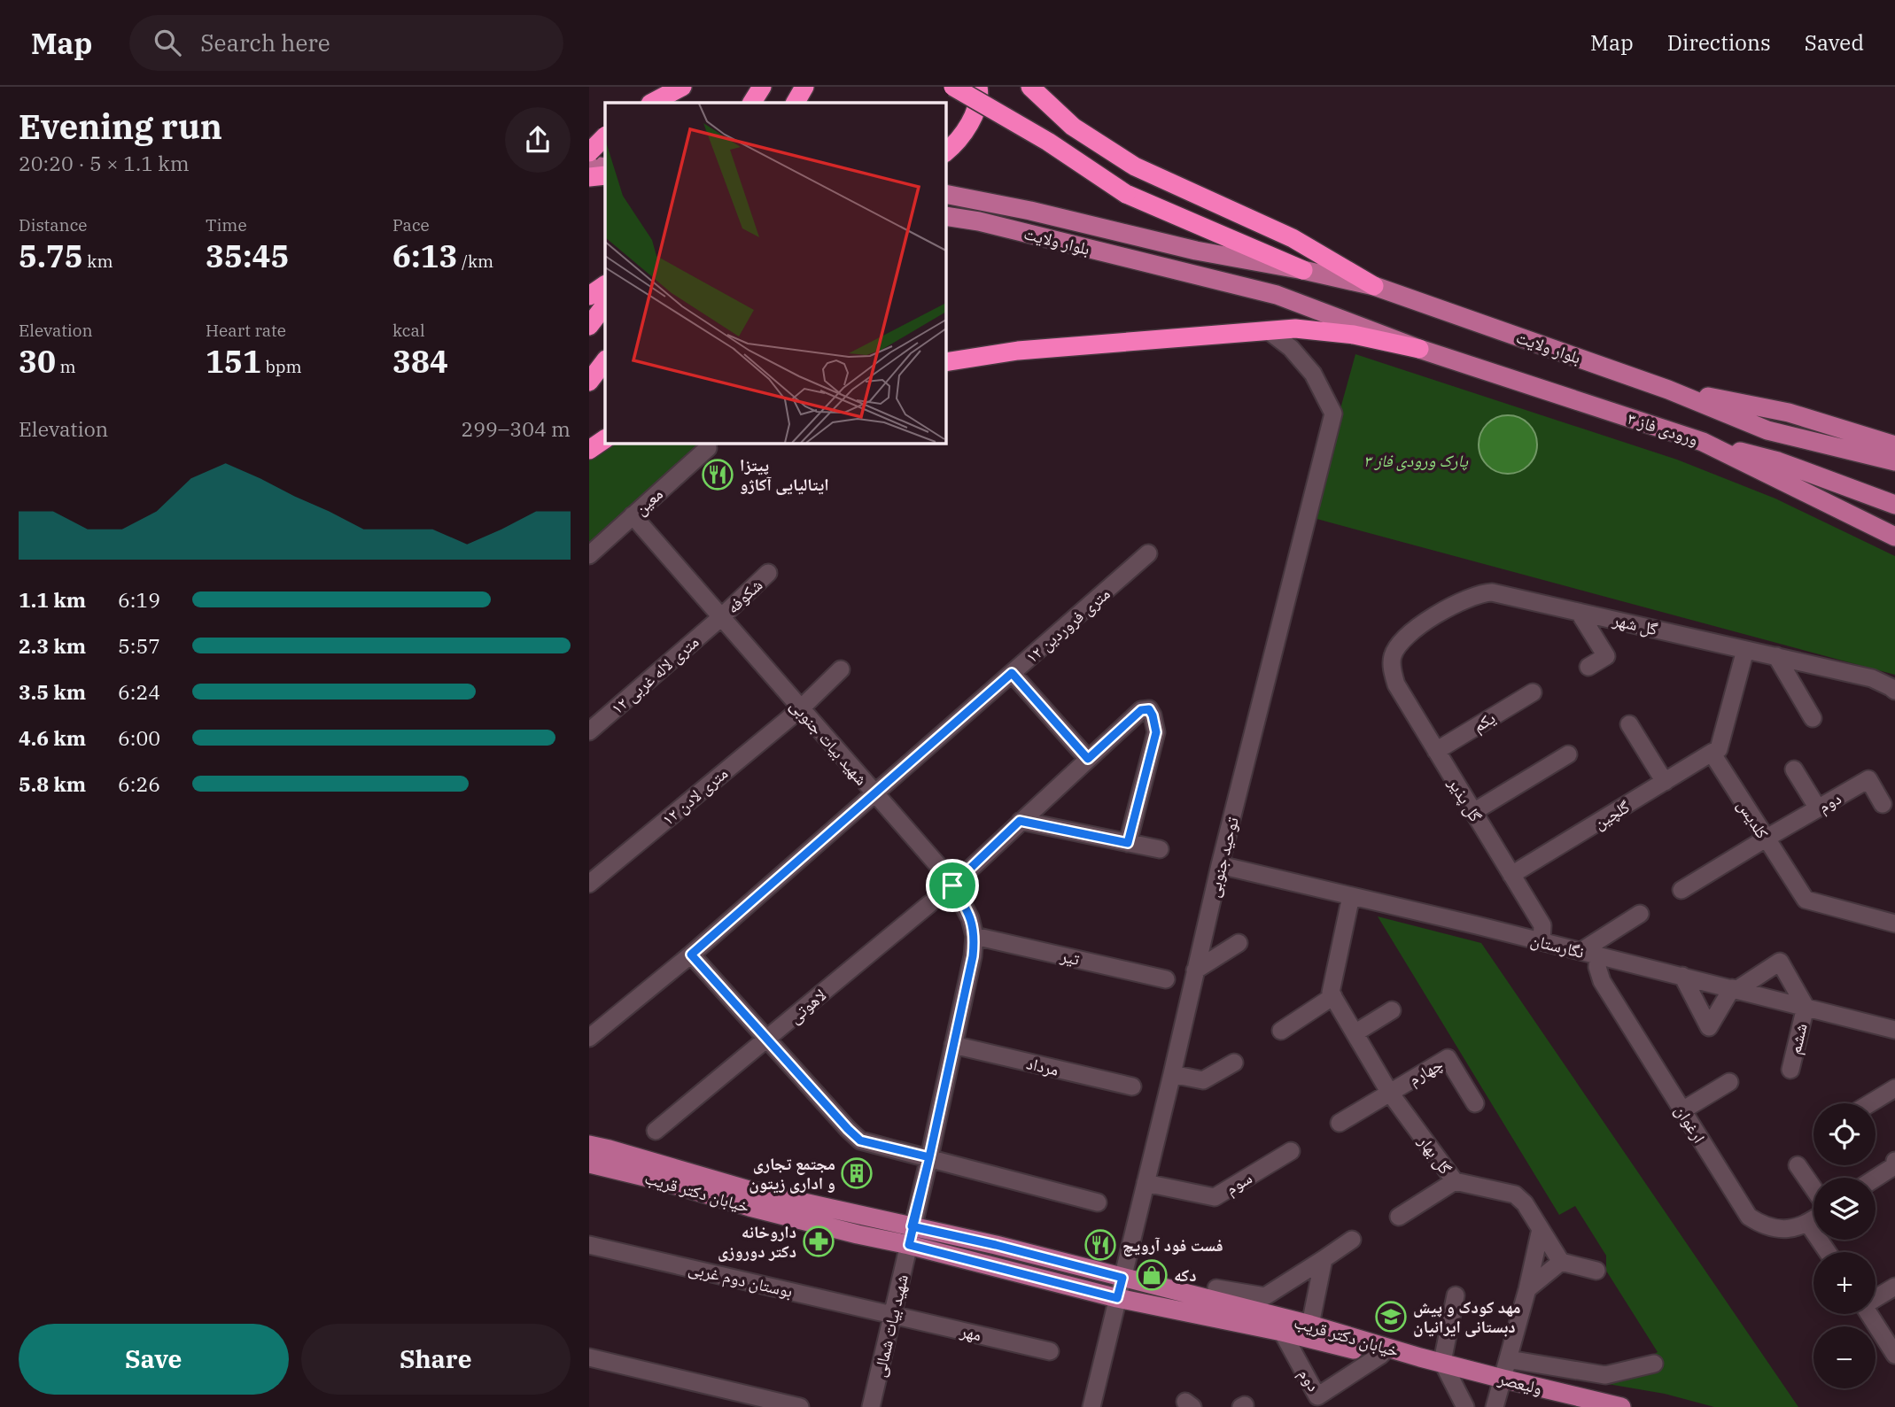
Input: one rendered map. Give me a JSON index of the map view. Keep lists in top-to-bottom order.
{
  "streets": {
    "main road": [
      "بلوار ولایت",
      "ورودی فاز ۳",
      "خیابان دکتر قریب",
      "ولیعصر"
    ],
    "street": [
      "معین",
      "شکوفه",
      "گل شهر",
      "۱۲ متری فروردین",
      "۱۲ متری لاله غربی",
      "یکم",
      "شهید بیات جنوبی",
      "۱۲ متری لادن",
      "گل پذیر",
      "دوم",
      "گلچین",
      "کلدیس",
      "توحید جنوبی",
      "نگارستان",
      "تیر",
      "لاهوتی",
      "ششم",
      "مرداد",
      "چهارم",
      "ارغوان",
      "گل بهار",
      "سوم",
      "بوستان دوم غربی",
      "شهید بیات شمالی",
      "مهر"
    ]
  },
  "crossings": [
    ["بلوار ولایت", "ورودی فاز ۳"],
    ["معین", "شهید بیات جنوبی"],
    ["شکوفه", "۱۲ متری لاله غربی"],
    ["شکوفه", "شهید بیات جنوبی"],
    ["گل شهر", "گل پذیر"],
    ["۱۲ متری فروردین", "شهید بیات جنوبی"],
    ["۱۲ متری لاله غربی", "شهید بیات جنوبی"],
    ["یکم", "گل پذیر"],
    ["شهید بیات جنوبی", "۱۲ متری لادن"],
    ["شهید بیات جنوبی", "تیر"],
    ["شهید بیات جنوبی", "مرداد"],
    ["شهید بیات جنوبی", "خیابان دکتر قریب"],
    ["شهید بیات جنوبی", "شهید بیات شمالی"],
    ["گل پذیر", "گلچین"],
    ["گل پذیر", "نگارستان"],
    ["دوم", "کلدیس"],
    ["دوم", "خیابان دکتر قریب"],
    ["گلچین", "کلدیس"],
    ["توحید جنوبی", "نگارستان"],
    ["توحید جنوبی", "سوم"],
    ["توحید جنوبی", "خیابان دکتر قریب"],
    ["نگارستان", "ششم"],
    ["نگارستان", "ارغوان"],
    ["چهارم", "گل بهار"],
    ["خیابان دکتر قریب", "شهید بیات شمالی"],
    ["خیابان دکتر قریب", "ولیعصر"],
    ["بوستان دوم غربی", "شهید بیات شمالی"],
    ["بوستان دوم غربی", "مهر"],
    ["شهید بیات شمالی", "مهر"]
  ],
  "parks": ["پارک ورودی فاز ۳"],
  "places": {
    "restaurant": ["پیتزا ایتالیایی آکاژو", "فست فود آرویچ"],
    "building": ["مجتمع تجاری و اداری زیتون"],
    "pharmacy": ["داروخانه دکتر دوروزی"],
    "shop": ["دکه"],
    "school or university": ["مهد کودک و پیش دبستانی ایرانیان"]
  },
  "page": {
    "header": "Map",
    "search": "Search here",
    "nav": ["Map", "Directions", "Saved"],
    "heading": ["Evening run", "20:20 · 5 × 1.1 km"],
    "stats": [
      ["Distance", "5.75 km"],
      ["Time", "35:45"],
      ["Pace", "6:13 /km"],
      ["Elevation", "30 m"],
      ["Heart rate", "151 bpm"],
      ["kcal", "384"]
    ],
    "chart": ["Elevation", "299–304 m"],
    "list": [
      {
        "name": "1.1 km",
        "note": "6:19"
      },
      {
        "name": "2.3 km",
        "note": "5:57"
      },
      {
        "name": "3.5 km",
        "note": "6:24"
      },
      {
        "name": "4.6 km",
        "note": "6:00"
      },
      {
        "name": "5.8 km",
        "note": "6:26"
      }
    ],
    "map_buttons": ["+", "−"],
    "buttons": ["Save", "Share"]
  }
}
